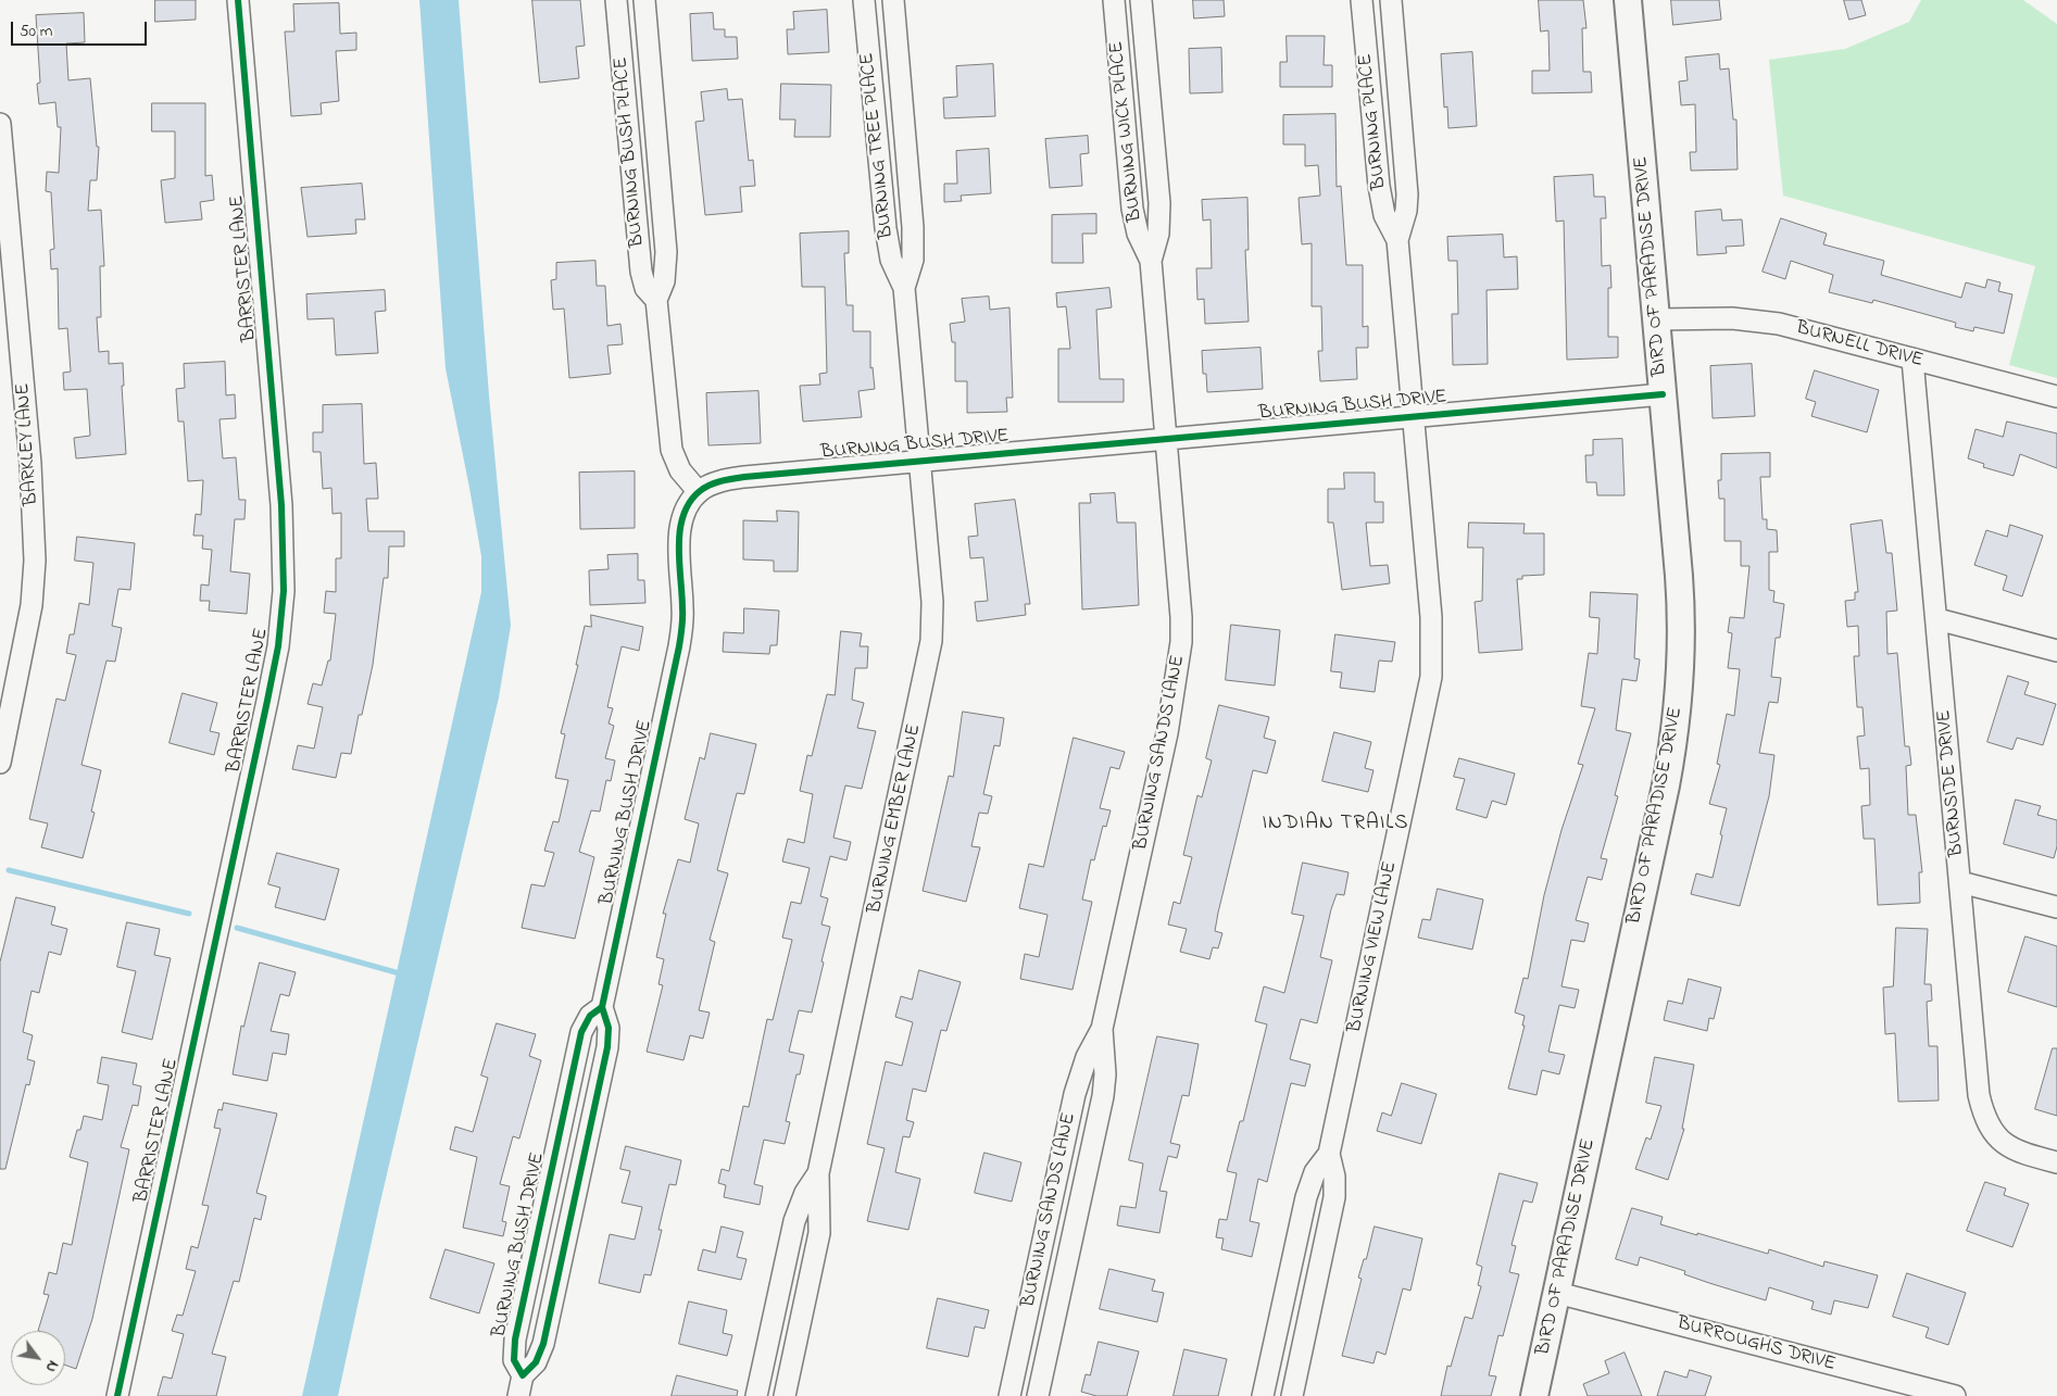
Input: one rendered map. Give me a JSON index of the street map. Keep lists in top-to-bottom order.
{
  "streets": {
    "street": [
      "BURNING PLACE",
      "BURNING WICK PLACE",
      "BURNING TREE PLACE",
      "BURNING BUSH PLACE",
      "BIRD OF PARADISE DRIVE",
      "BARRISTER LANE",
      "BURNELL DRIVE",
      "BURNING BUSH DRIVE",
      "BARKLEY LANE",
      "BURNING SANDS LANE",
      "BURNSIDE DRIVE",
      "BURNING EMBER LANE",
      "BURNING VIEW LANE",
      "BURROUGHS DRIVE"
    ]
  },
  "crossings": [
    ["BURNING PLACE", "BURNING BUSH DRIVE"],
    ["BURNING PLACE", "BURNING VIEW LANE"],
    ["BURNING WICK PLACE", "BURNING BUSH DRIVE"],
    ["BURNING WICK PLACE", "BURNING SANDS LANE"],
    ["BURNING TREE PLACE", "BURNING BUSH DRIVE"],
    ["BURNING TREE PLACE", "BURNING EMBER LANE"],
    ["BURNING BUSH PLACE", "BURNING BUSH DRIVE"],
    ["BIRD OF PARADISE DRIVE", "BURNELL DRIVE"],
    ["BIRD OF PARADISE DRIVE", "BURNING BUSH DRIVE"],
    ["BIRD OF PARADISE DRIVE", "BURROUGHS DRIVE"],
    ["BURNELL DRIVE", "BURNSIDE DRIVE"],
    ["BURNING BUSH DRIVE", "BURNING SANDS LANE"],
    ["BURNING BUSH DRIVE", "BURNING EMBER LANE"],
    ["BURNING BUSH DRIVE", "BURNING VIEW LANE"]
  ],
  "districts": ["INDIAN TRAILS"],
  "scale_bar": "50 m",
  "north": "bottom right"
}
